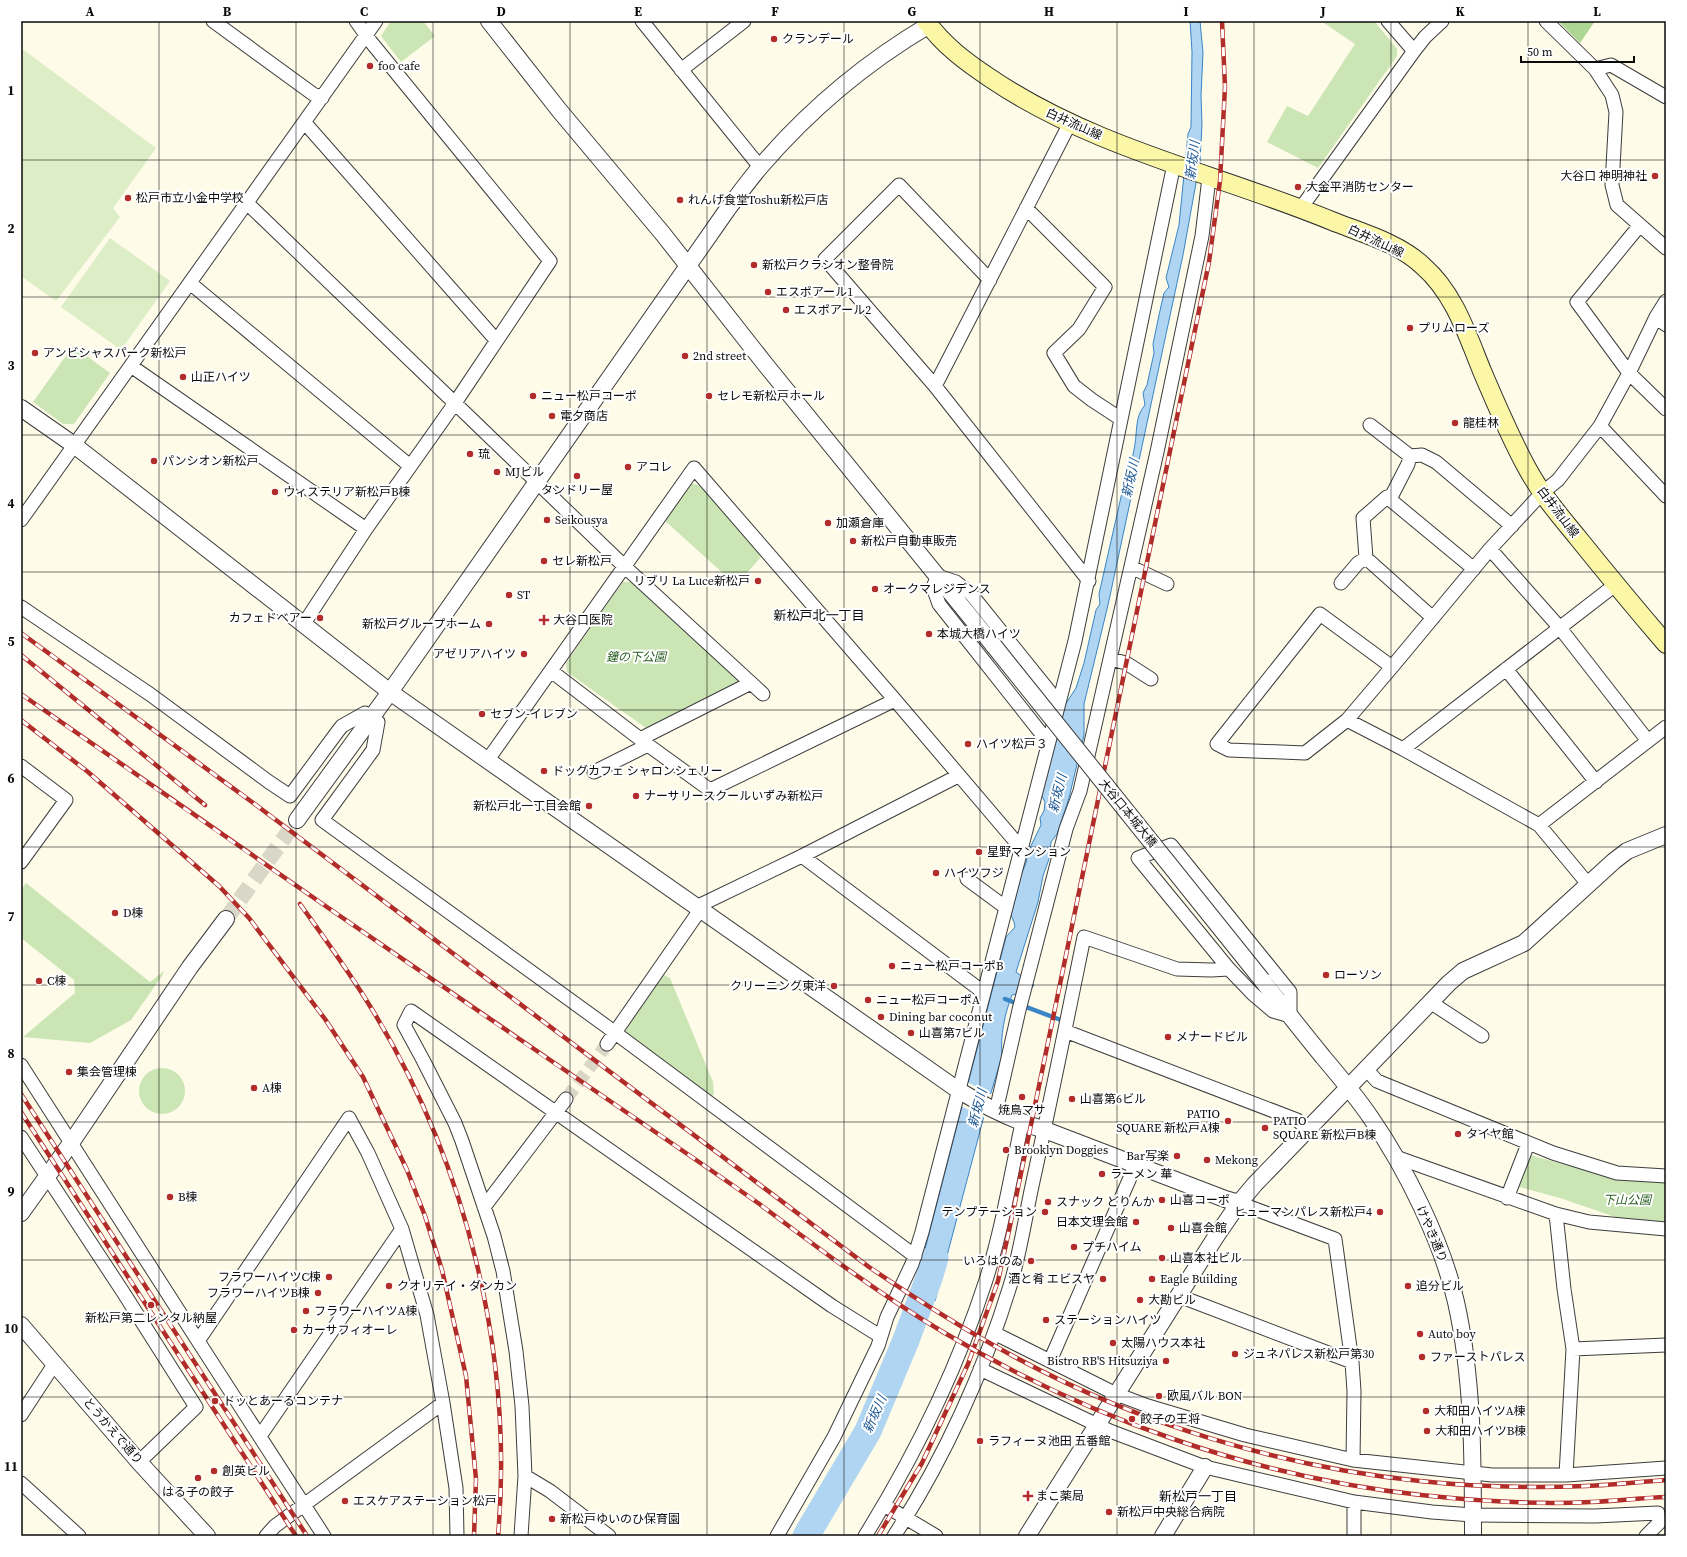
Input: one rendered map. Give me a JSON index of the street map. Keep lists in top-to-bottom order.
{
  "streets": {
    "main road": ["白井流山線"],
    "street": ["大谷口本城大橋", "けやき通り", "とうかえで通り"]
  },
  "crossings": [
    ["大谷口本城大橋", "けやき通り"]
  ],
  "districts": ["新松戸北一丁目", "新松戸一丁目"],
  "water": ["新坂川"],
  "parks": ["鐘の下公園", "下山公園"],
  "places": {
    "other": [
      "クランデール",
      "foo cafe",
      "大谷口 神明神社",
      "大金平消防センター",
      "松戸市立小金中学校",
      "れんげ食堂Toshu新松戸店",
      "新松戸クラシオン整骨院",
      "エスポアール1",
      "エスポアール2",
      "プリムローズ",
      "アンビシャスパーク新松戸",
      "2nd street",
      "山正ハイツ",
      "ニュー松戸コーポ",
      "セレモ新松戸ホール",
      "電夕商店",
      "龍桂林",
      "琉",
      "パンシオン新松戸",
      "アコレ",
      "MJビル",
      "タンドリー屋",
      "ウィステリア新松戸B棟",
      "Seikousya",
      "加瀬倉庫",
      "新松戸自動車販売",
      "セレ新松戸",
      "リブリ La Luce新松戸",
      "オークマレジデンス",
      "ST",
      "カフェドベアー",
      "新松戸グループホーム",
      "本城大橋ハイツ",
      "アゼリアハイツ",
      "セブン-イレブン",
      "ハイツ松戸３",
      "ドッグカフェ シャロンシェリー",
      "ナーサリースクールいずみ新松戸",
      "新松戸北一丁目会館",
      "星野マンション",
      "ハイツフジ",
      "D棟",
      "ニュー松戸コーポB",
      "ローソン",
      "C棟",
      "クリーニング東洋",
      "ニュー松戸コーポA",
      "Dining bar coconut",
      "山喜第7ビル",
      "メナードビル",
      "集会管理棟",
      "A棟",
      "焼鳥マサ",
      "山喜第6ビル",
      "PATIO SQUARE 新松戸A棟",
      "PATIO SQUARE 新松戸B棟",
      "タイヤ館",
      "Brooklyn Doggies",
      "Bar写楽",
      "Mekong",
      "ラーメン 華",
      "B棟",
      "山喜コーポ",
      "スナック どりんか",
      "テンプテーション",
      "ヒューマンパレス新松戸4",
      "日本文理会館",
      "山喜会館",
      "プチハイム",
      "山喜本社ビル",
      "いろはのゐ",
      "フラワーハイツC棟",
      "酒と肴 エビスヤ",
      "Eagle Building",
      "クオリテイ・ダンカン",
      "追分ビル",
      "フラワーハイツB棟",
      "大勘ビル",
      "新松戸第二レンタル納屋",
      "フラワーハイツA棟",
      "ステーションハイツ",
      "カーサフィオーレ",
      "Auto boy",
      "太陽ハウス本社",
      "ジュネパレス新松戸第30",
      "ファーストパレス",
      "Bistro RB'S Hitsuziya",
      "欧風バル BON",
      "ドッとあーるコンテナ",
      "大和田ハイツA棟",
      "餃子の王将",
      "大和田ハイツB棟",
      "ラフィーヌ池田 五番館",
      "創英ビル",
      "はる子の餃子",
      "エスケアステーション松戸",
      "新松戸中央総合病院",
      "新松戸ゆいのひ保育園"
    ],
    "health": ["大谷口医院", "まこ薬局"]
  },
  "scale_bar": "50 m",
  "grid": {
    "columns": [
      "A",
      "B",
      "C",
      "D",
      "E",
      "F",
      "G",
      "H",
      "I",
      "J",
      "K",
      "L"
    ],
    "rows": [
      "1",
      "2",
      "3",
      "4",
      "5",
      "6",
      "7",
      "8",
      "9",
      "10",
      "11"
    ]
  }
}
